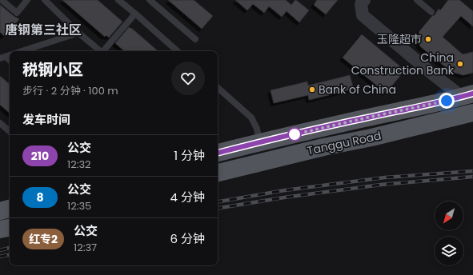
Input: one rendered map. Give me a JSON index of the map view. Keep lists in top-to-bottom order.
{
  "streets": {
    "main road": ["Tanggu Road"]
  },
  "districts": ["唐钢第三社区"],
  "places": ["玉隆超市", "China Construction Bank", "Bank of China"],
  "lines": ["bus line 210"],
  "north": "bottom left",
  "page": {
    "heading": [
      ["税钢小区", "步行 · 2 分钟 · 100 m"],
      "发车时间"
    ],
    "list": [
      {
        "mark": "210",
        "name": "公交",
        "note": "12:32",
        "value": "1 分钟"
      },
      {
        "mark": "8",
        "name": "公交",
        "note": "12:35",
        "value": "4 分钟"
      },
      {
        "mark": "红专2",
        "name": "公交",
        "note": "12:37",
        "value": "6 分钟"
      }
    ]
  }
}
